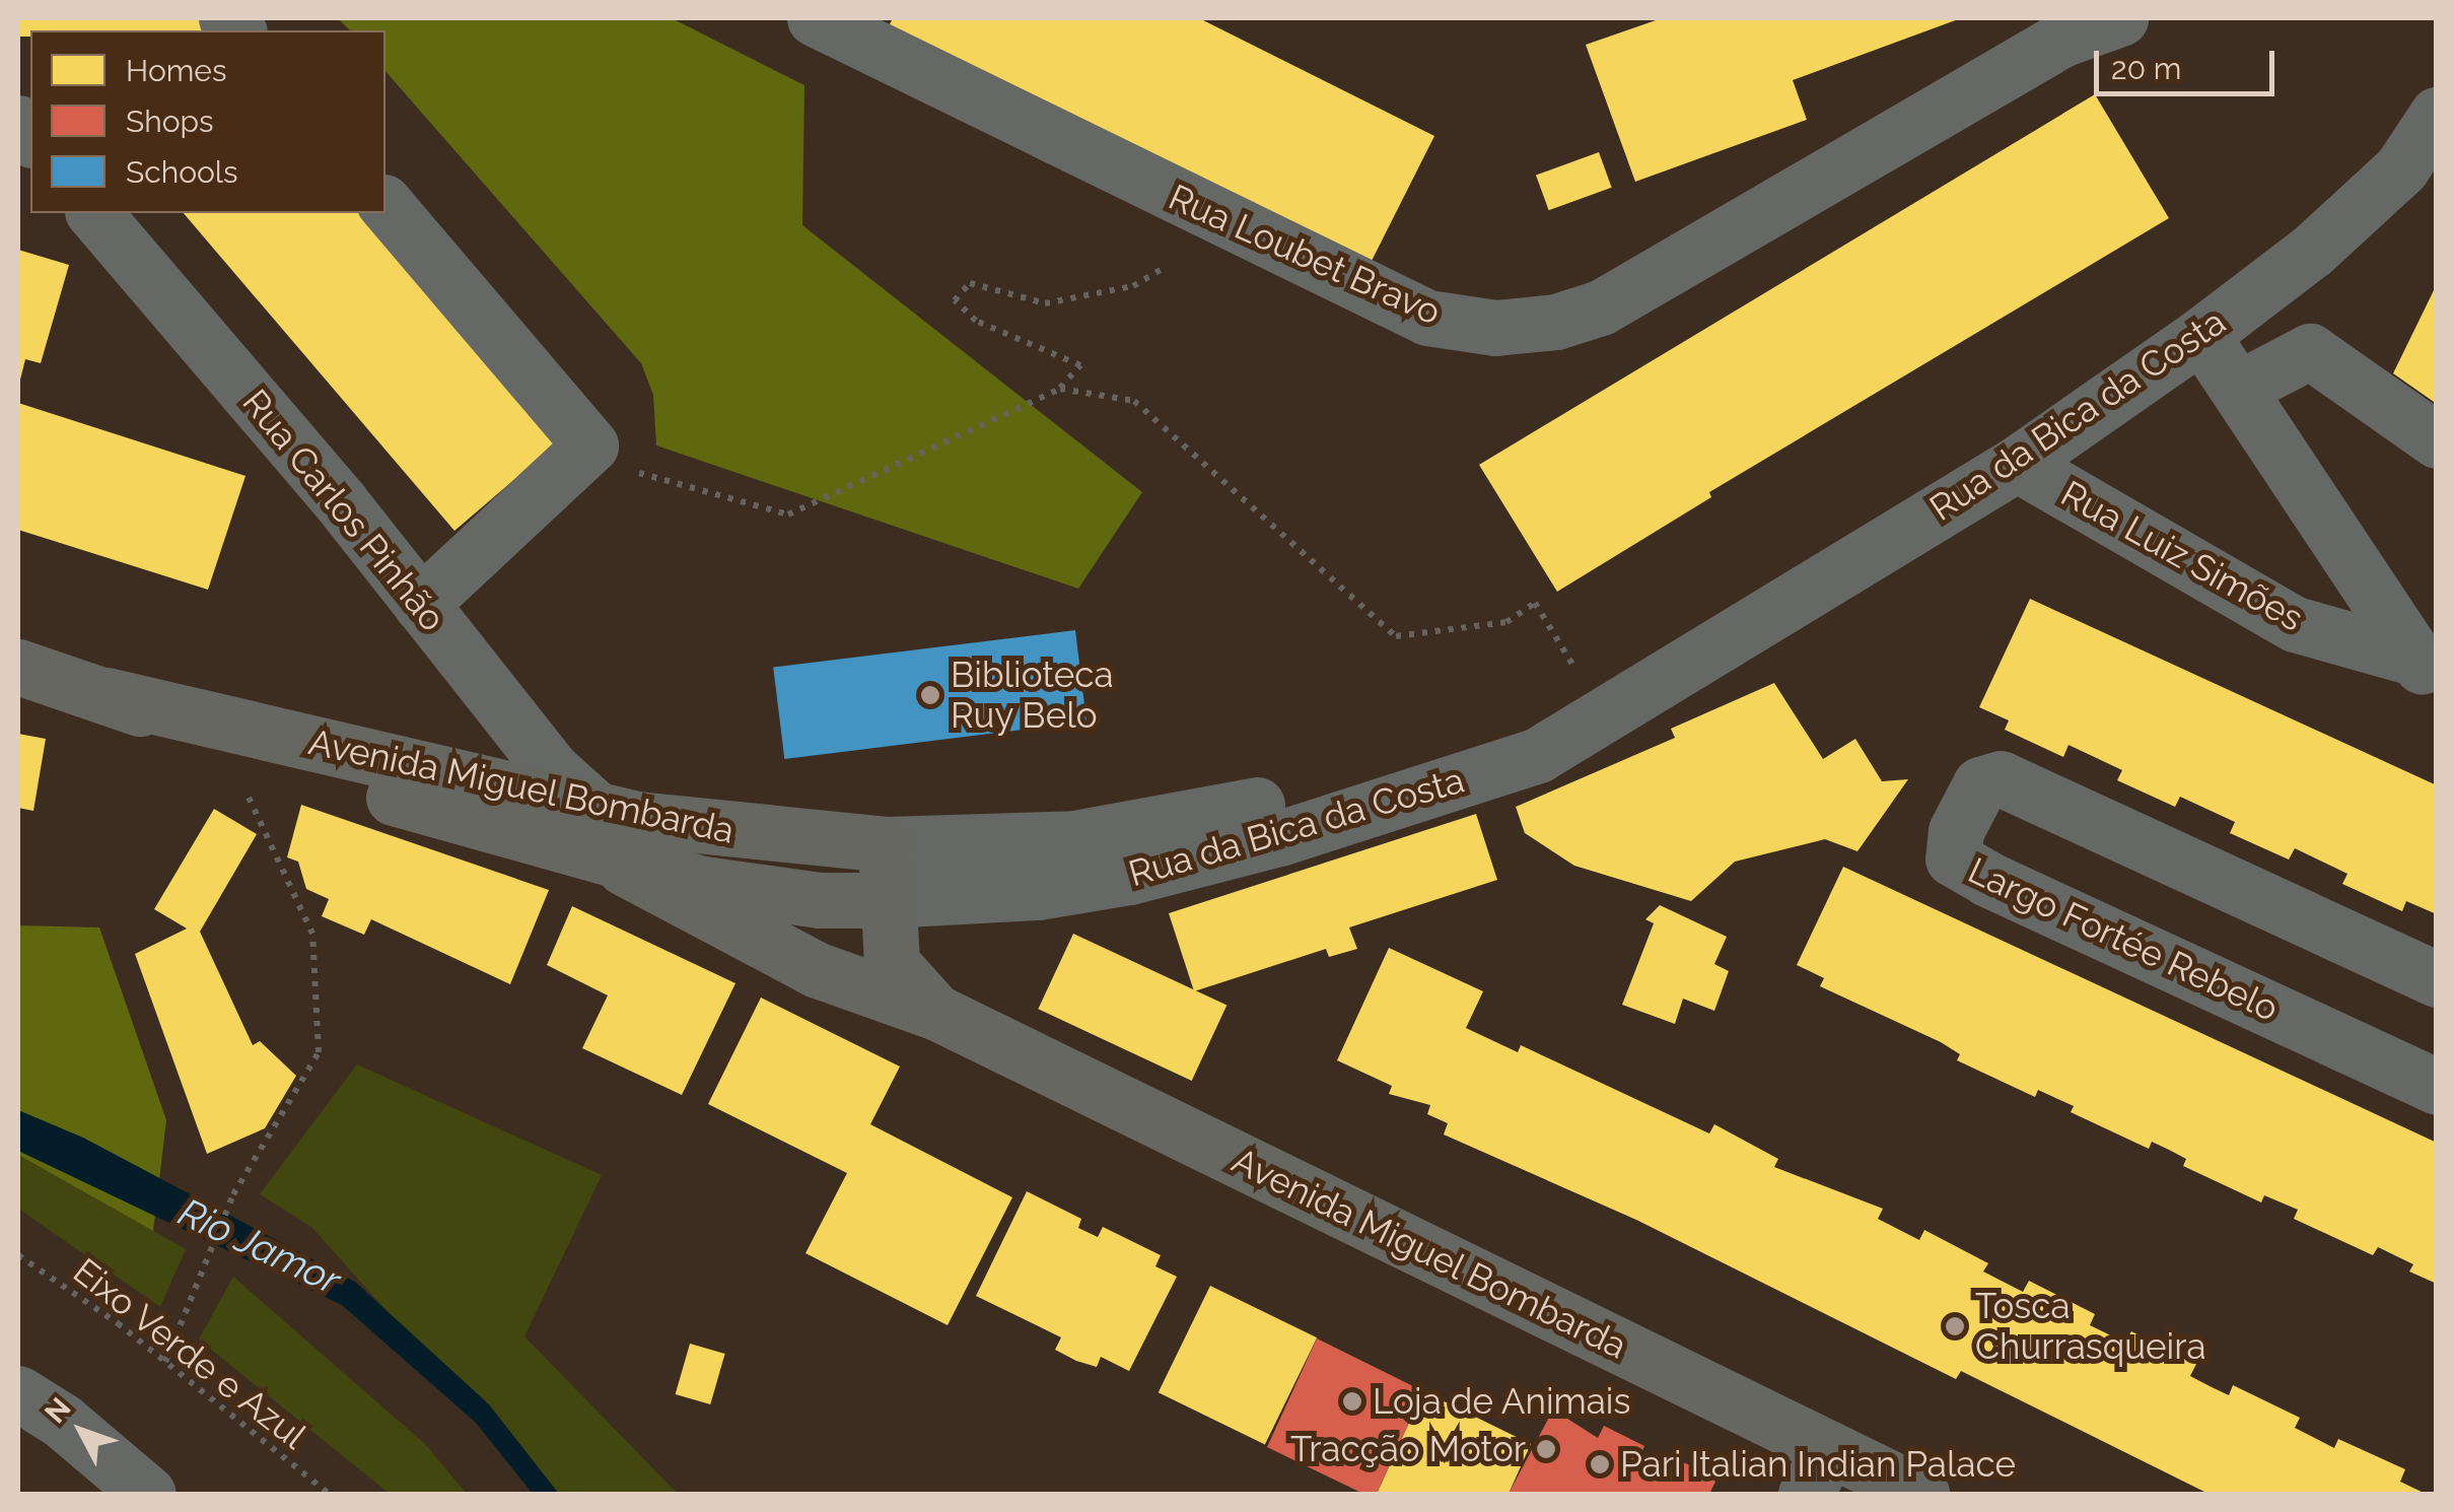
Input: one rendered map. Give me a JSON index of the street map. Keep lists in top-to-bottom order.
{
  "streets": {
    "main road": ["Avenida Miguel Bombarda"],
    "street": [
      "Rua Loubet Bravo",
      "Rua da Bica da Costa",
      "Rua Carlos Pinhão",
      "Rua Luiz Simões",
      "Largo Fortée Rebelo"
    ],
    "path": ["Eixo Verde e Azul"]
  },
  "crossings": [
    ["Rua da Bica da Costa", "Rua Luiz Simões"],
    ["Rua da Bica da Costa", "Avenida Miguel Bombarda"],
    ["Rua Carlos Pinhão", "Avenida Miguel Bombarda"]
  ],
  "water": ["Rio Jamor"],
  "places": [
    "Biblioteca Ruy Belo",
    "Tosca Churrasqueira",
    "Loja de Animais",
    "Tracção Motor",
    "Pari Italian Indian Palace"
  ],
  "legend": ["Homes", "Shops", "Schools"],
  "scale_bar": "20 m",
  "north": "top left"
}
